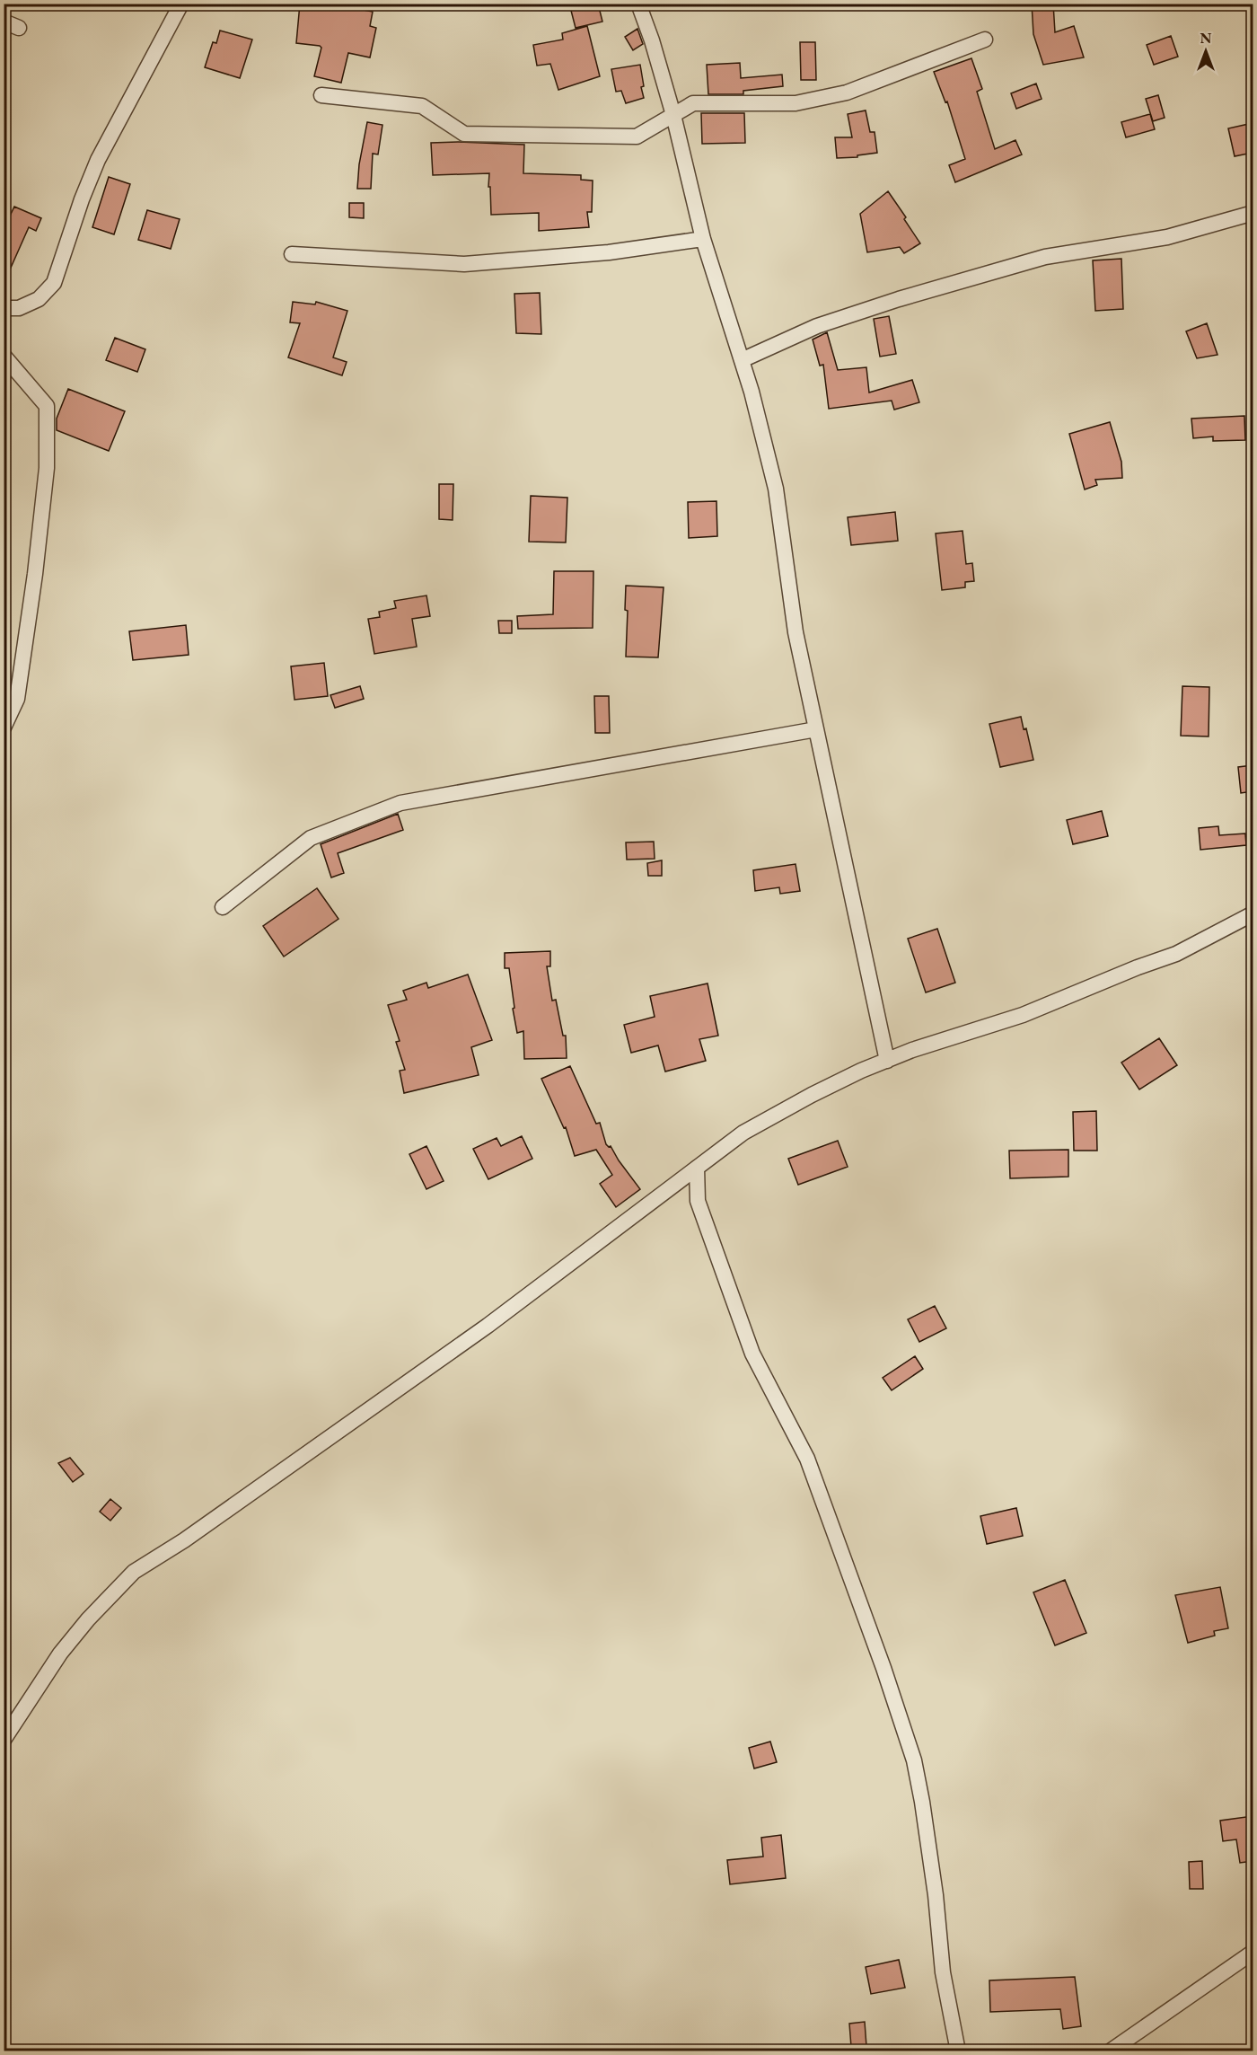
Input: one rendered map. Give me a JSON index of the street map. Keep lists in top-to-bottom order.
{
  "north": "top"
}
